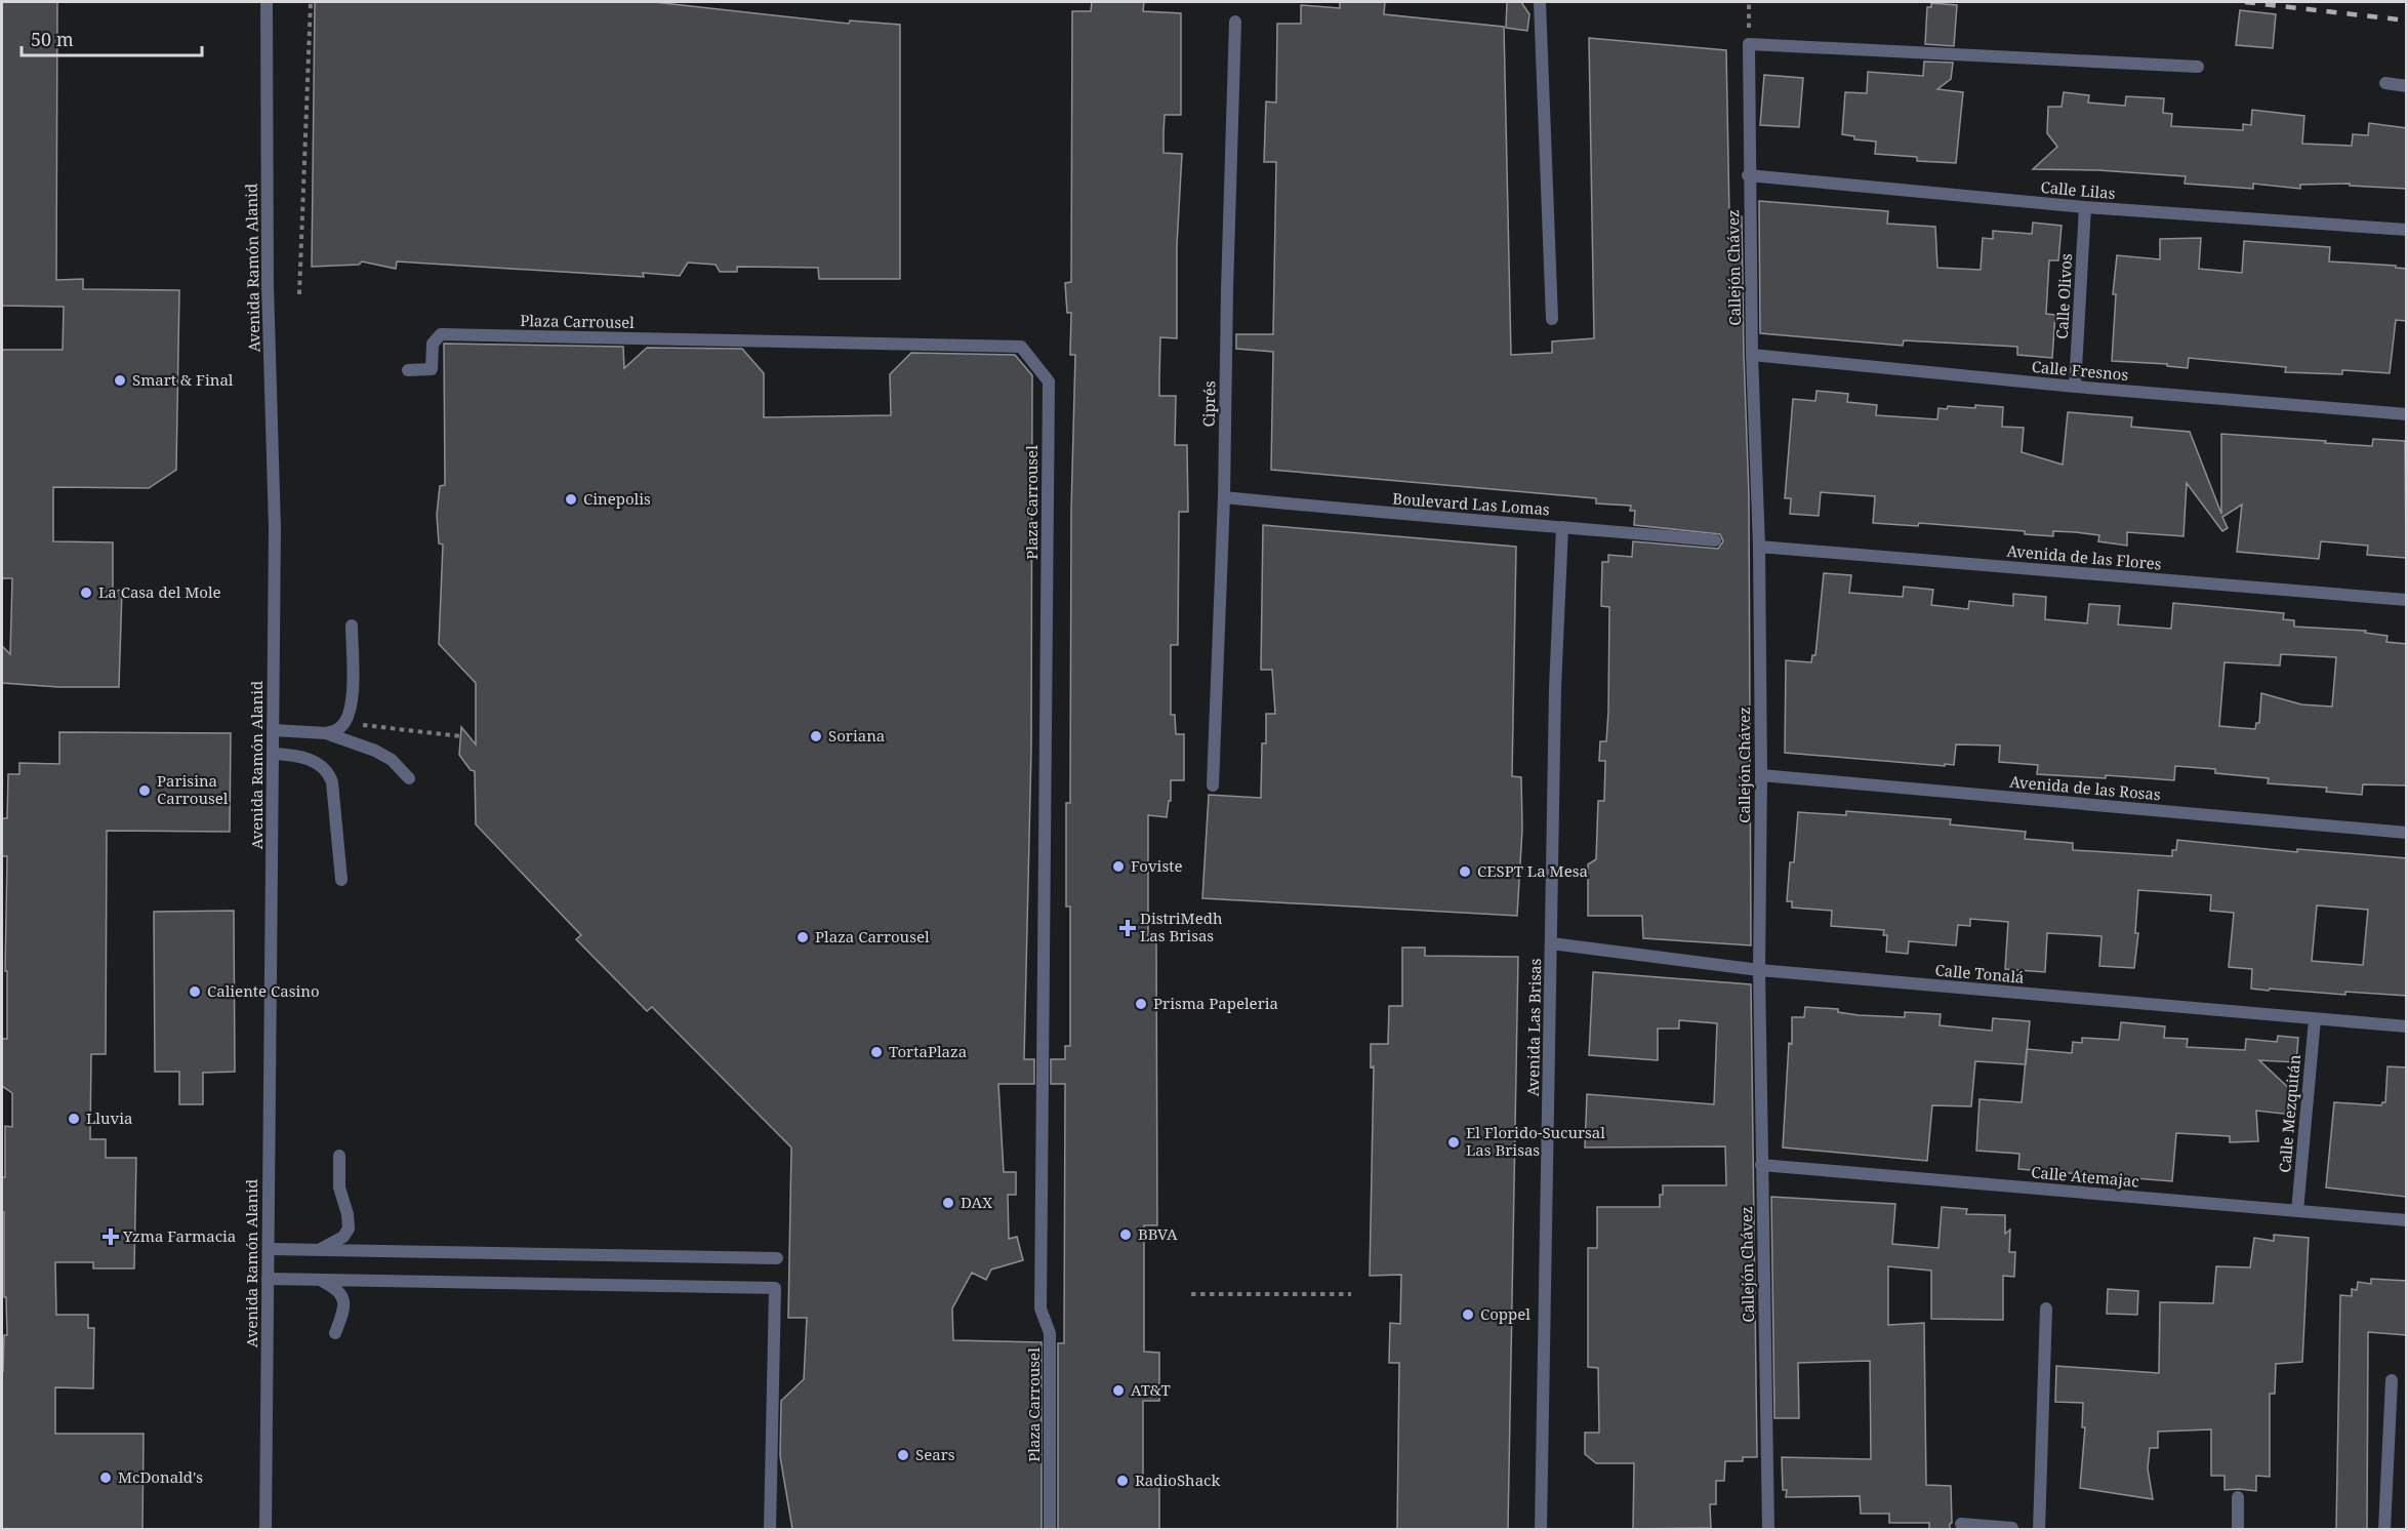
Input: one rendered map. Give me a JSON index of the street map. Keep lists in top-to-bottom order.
{
  "streets": {
    "street": [
      "Calle Lilas",
      "Avenida Ramón Alanid",
      "Callejón Chávez",
      "Calle Olivos",
      "Plaza Carrousel",
      "Calle Fresnos",
      "Ciprés",
      "Boulevard Las Lomas",
      "Avenida de las Flores",
      "Avenida de las Rosas",
      "Calle Tonalá",
      "Avenida Las Brisas",
      "Calle Mezquitán",
      "Calle Atemajac"
    ]
  },
  "crossings": [
    ["Calle Lilas", "Callejón Chávez"],
    ["Calle Lilas", "Calle Olivos"],
    ["Callejón Chávez", "Calle Fresnos"],
    ["Callejón Chávez", "Avenida de las Flores"],
    ["Callejón Chávez", "Avenida de las Rosas"],
    ["Callejón Chávez", "Calle Tonalá"],
    ["Callejón Chávez", "Calle Atemajac"],
    ["Calle Olivos", "Calle Fresnos"],
    ["Ciprés", "Boulevard Las Lomas"],
    ["Boulevard Las Lomas", "Avenida Las Brisas"],
    ["Calle Tonalá", "Avenida Las Brisas"],
    ["Calle Tonalá", "Calle Mezquitán"],
    ["Calle Mezquitán", "Calle Atemajac"]
  ],
  "places": {
    "other": [
      "Smart & Final",
      "Cinepolis",
      "La Casa del Mole",
      "Soriana",
      "Parisina Carrousel",
      "Foviste",
      "CESPT La Mesa",
      "Plaza Carrousel",
      "Caliente Casino",
      "Prisma Papeleria",
      "TortaPlaza",
      "Lluvia",
      "El Florido-Sucursal Las Brisas",
      "DAX",
      "BBVA",
      "Coppel",
      "AT&T",
      "Sears",
      "McDonald's",
      "RadioShack"
    ],
    "health": ["DistriMedh Las Brisas", "Yzma Farmacia"]
  },
  "scale_bar": "50 m"
}
